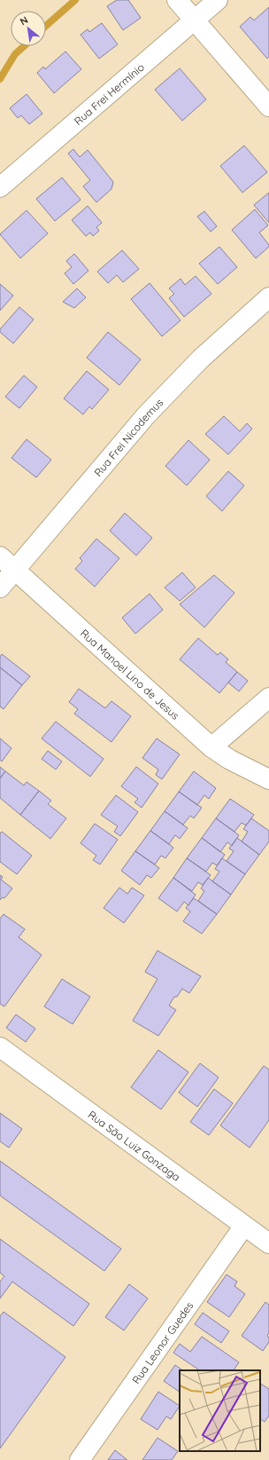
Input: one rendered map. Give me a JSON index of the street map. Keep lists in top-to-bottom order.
{
  "streets": {
    "street": [
      "Rua Frei Hermínio",
      "Rua Frei Nicodemus",
      "Rua Manoel Lino de Jesus",
      "Rua São Luiz Gonzaga",
      "Rua Leonor Guedes"
    ]
  },
  "crossings": [
    ["Rua Frei Nicodemus", "Rua Manoel Lino de Jesus"],
    ["Rua São Luiz Gonzaga", "Rua Leonor Guedes"]
  ],
  "north": "top left"
}
